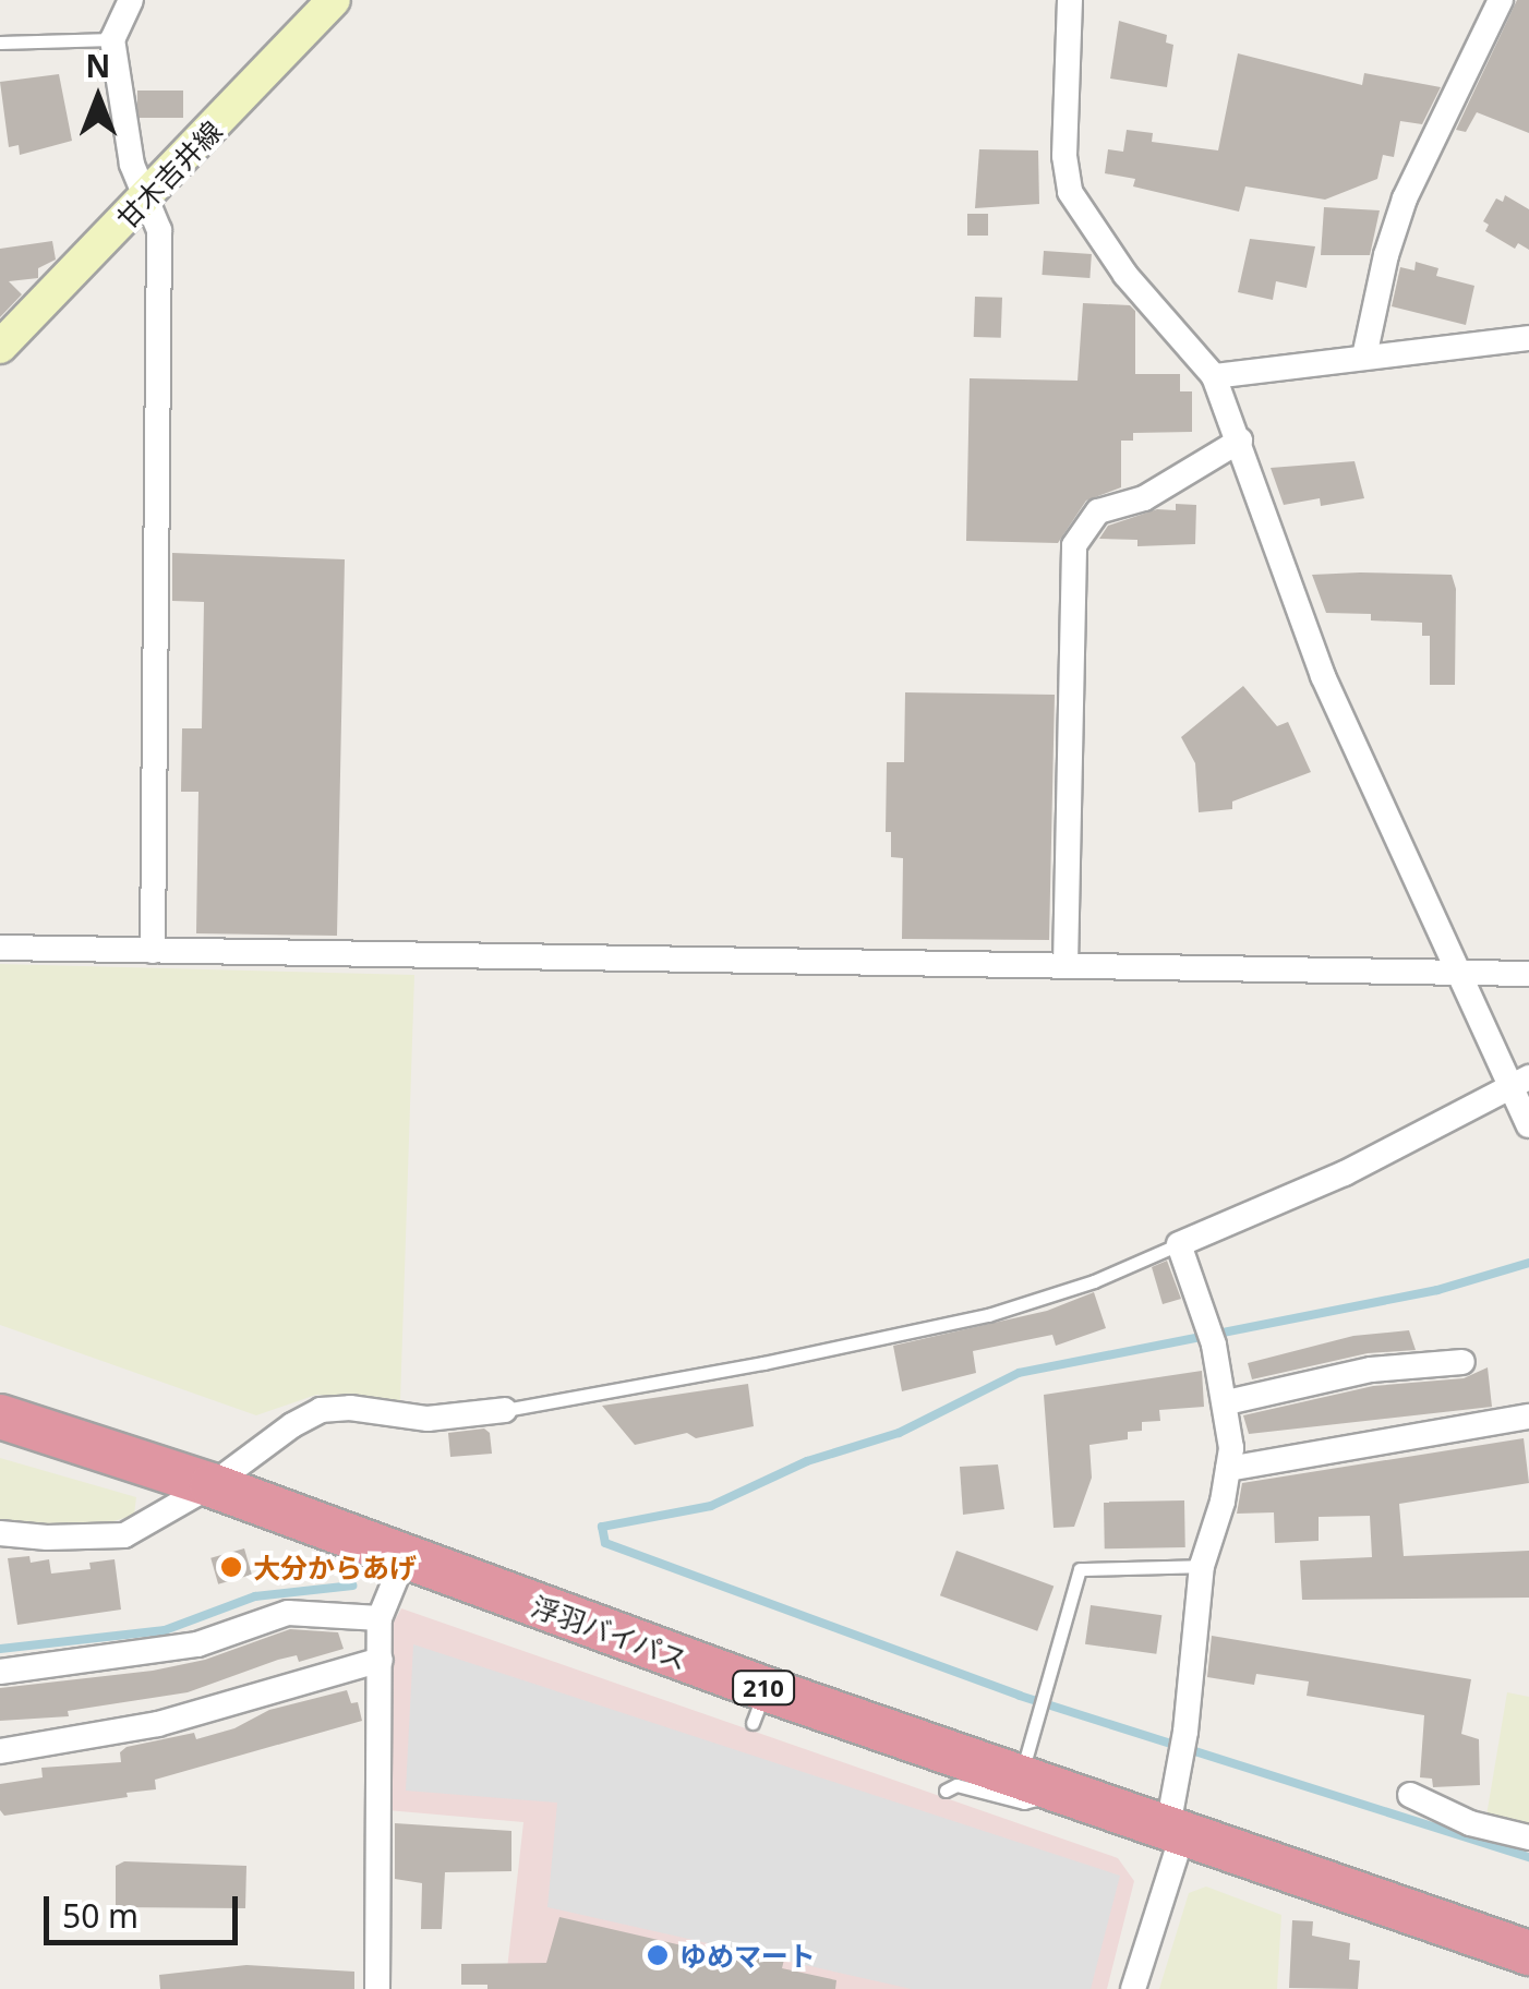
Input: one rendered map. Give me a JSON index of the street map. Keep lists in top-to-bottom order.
{
  "streets": {
    "highway": ["浮羽バイパス", "210"],
    "main road": ["甘木吉井線"]
  },
  "places": ["大分からあげ", "ゆめマート"],
  "scale_bar": "50 m",
  "north": "top"
}
